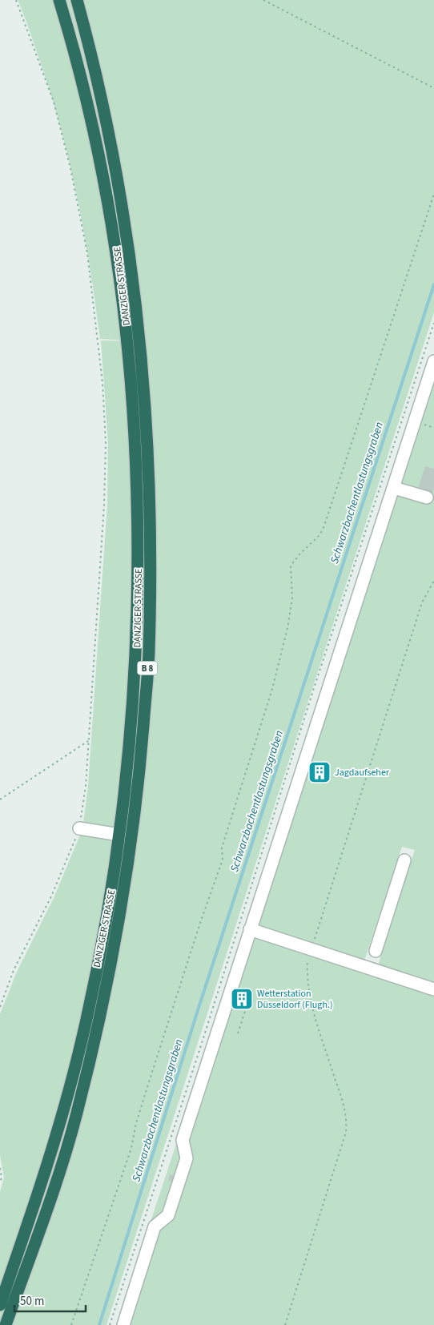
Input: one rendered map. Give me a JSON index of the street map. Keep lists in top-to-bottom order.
{
  "streets": {
    "highway": ["DANZIGER STRASSE", "B 8"]
  },
  "water": ["Schwarzbachentlastungsgraben"],
  "places": {
    "building": ["Jagdaufseher", "Wetterstation Düsseldorf (Flugh.)"]
  },
  "scale_bar": "50 m"
}
